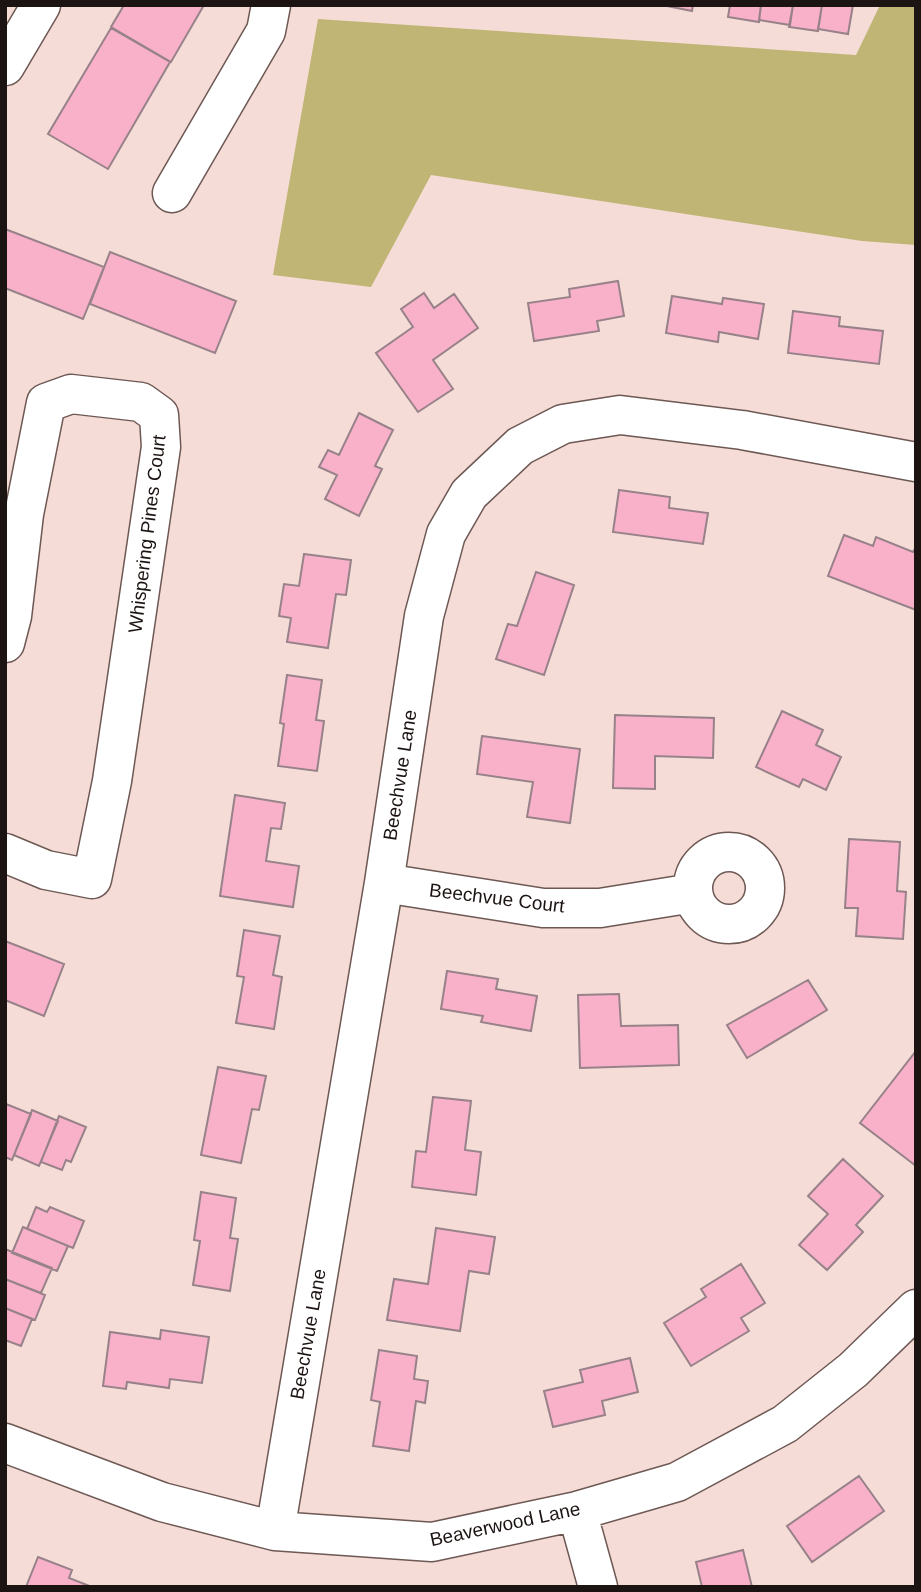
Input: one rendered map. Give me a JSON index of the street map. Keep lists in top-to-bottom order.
{
  "streets": {
    "street": [
      "Whispering Pines Court",
      "Beechvue Lane",
      "Beechvue Court",
      "Beaverwood Lane"
    ]
  },
  "crossings": [
    ["Beechvue Lane", "Beechvue Court"],
    ["Beechvue Lane", "Beaverwood Lane"]
  ]
}
